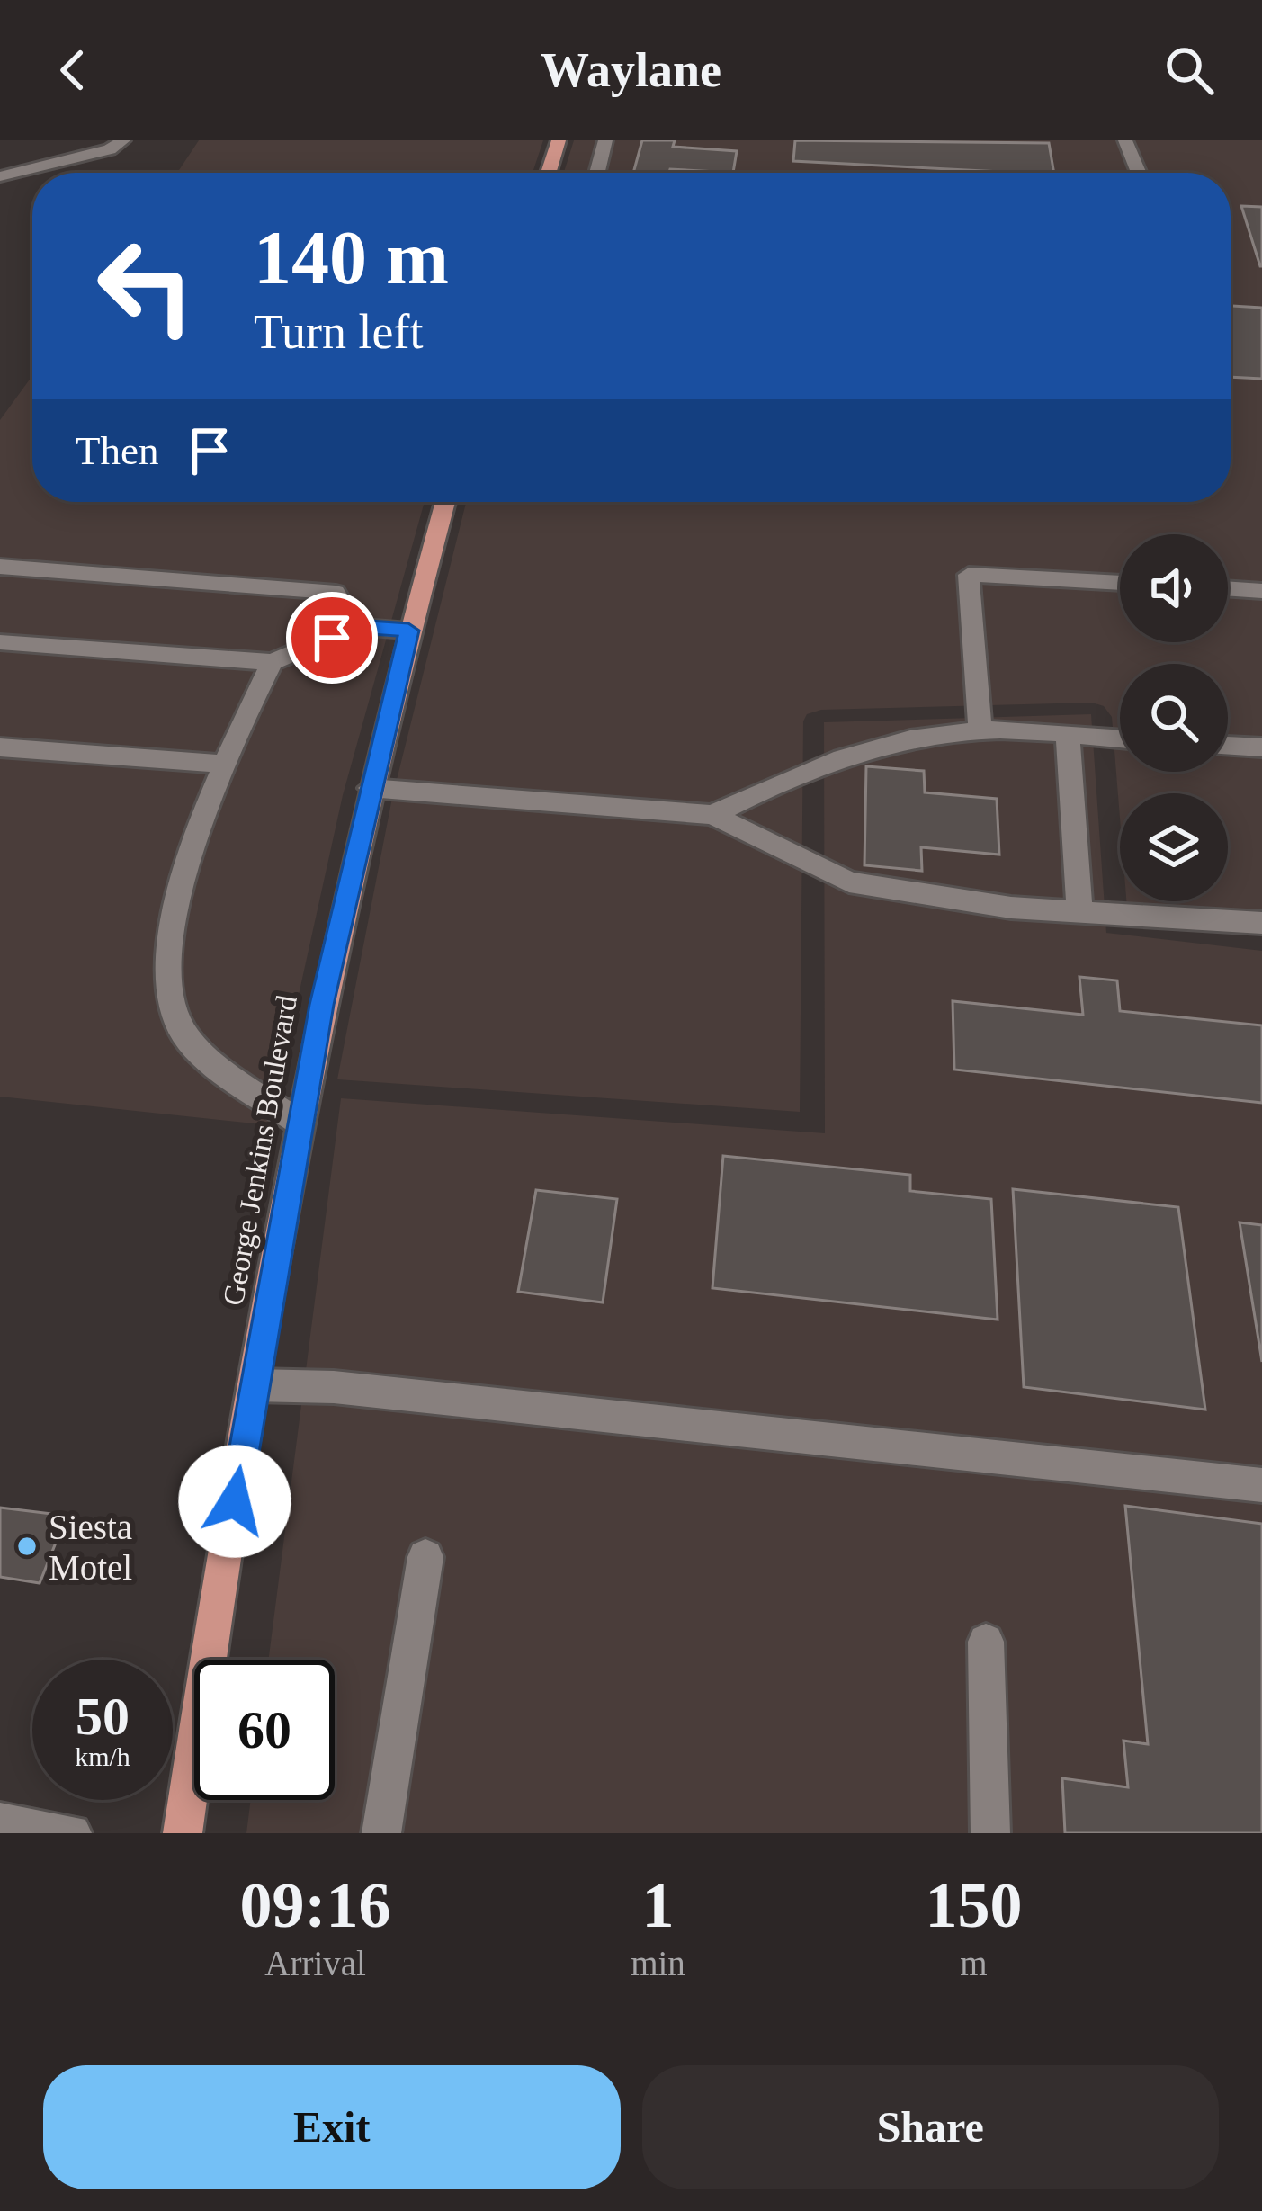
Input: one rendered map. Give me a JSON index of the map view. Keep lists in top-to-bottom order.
{
  "streets": {
    "main road": ["George Jenkins Boulevard"]
  },
  "places": ["Siesta Motel"],
  "page": {
    "header": "Waylane",
    "turn": ["140 m", "Turn left"],
    "then": "Then",
    "speed": "50 km/h",
    "limit": "60",
    "eta": [
      "09:16",
      "Arrival",
      "1",
      "min",
      "150",
      "m"
    ],
    "buttons": ["Exit", "Share"]
  }
}
